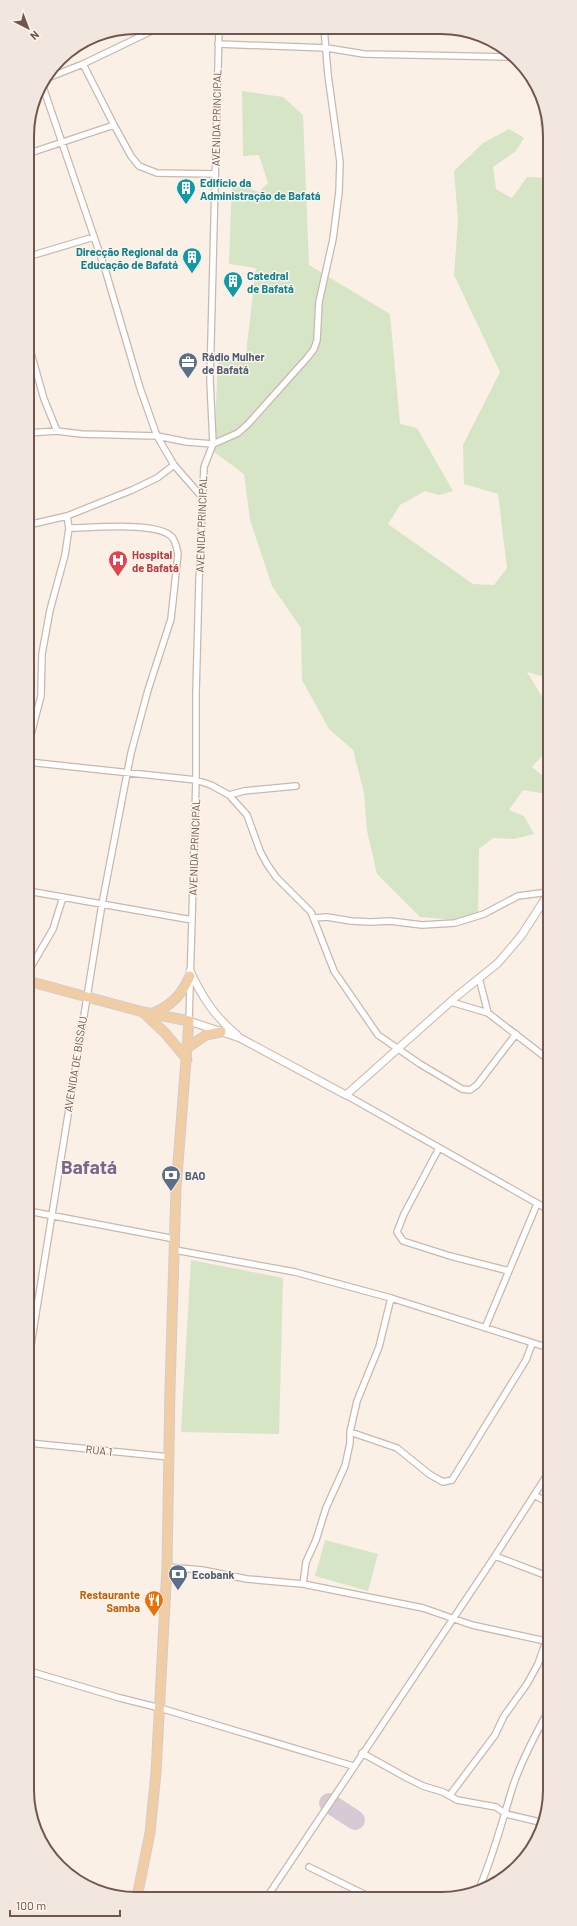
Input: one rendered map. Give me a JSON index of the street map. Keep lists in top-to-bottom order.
{
  "streets": {
    "street": ["AVENIDA PRINCIPAL", "AVENIDA DE BISSAU", "RUA 1"]
  },
  "districts": ["Bafatá"],
  "places": {
    "building": ["Edifício da Administração de Bafatá", "Direcção Regional da Educação de Bafatá", "Catedral de Bafatá"],
    "office": ["Rádio Mulher de Bafatá"],
    "hospital": ["Hospital de Bafatá"],
    "bank": ["BAO", "Ecobank"],
    "restaurant": ["Restaurante Samba"]
  },
  "scale_bar": "100 m",
  "north": "bottom right"
}
